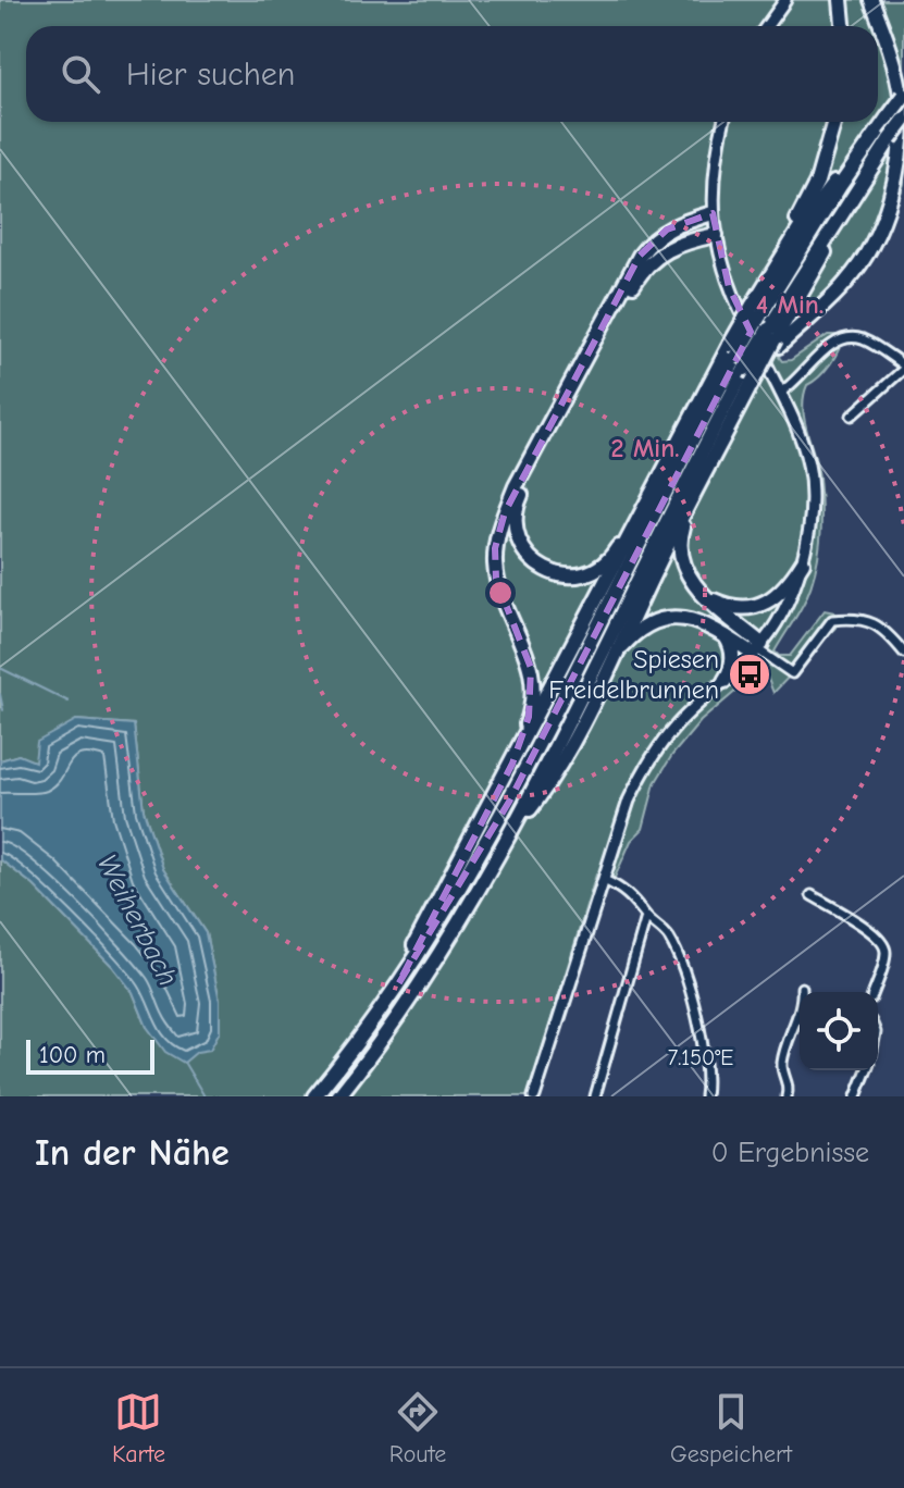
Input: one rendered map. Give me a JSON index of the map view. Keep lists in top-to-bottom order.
{
  "water": ["Weiherbach"],
  "places": {
    "bus stop": ["Spiesen Freidelbrunnen"]
  },
  "scale_bar": "100 m",
  "page": {
    "search": "Hier suchen",
    "scale": "100 m",
    "heading": ["In der Nähe", "0 Ergebnisse"],
    "nav": ["Karte", "Route", "Gespeichert"]
  },
  "coordinates": ["7.150°E"],
  "rings": ["4 Min.", "2 Min."]
}
